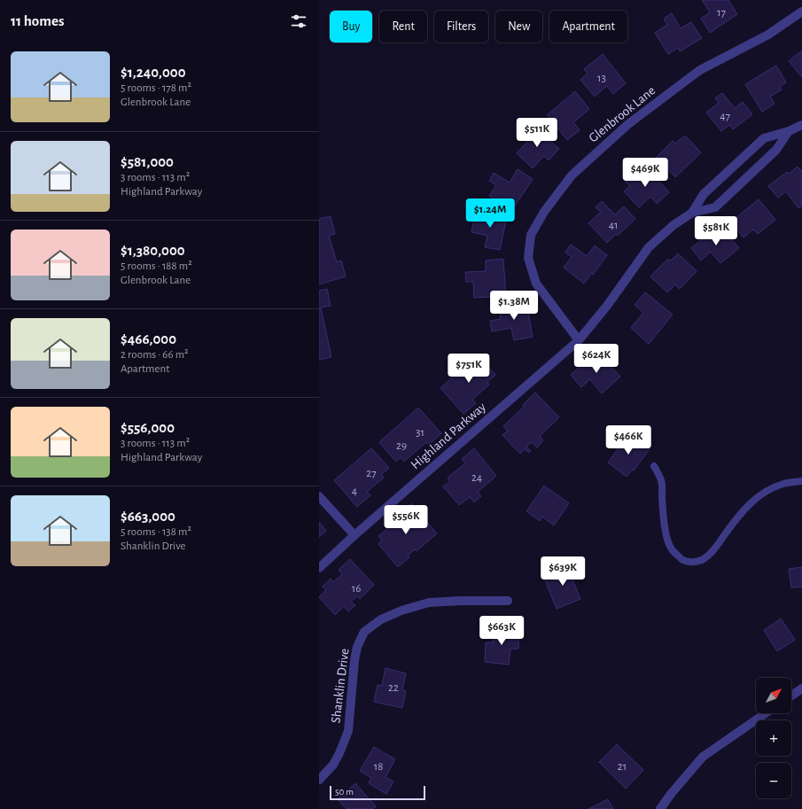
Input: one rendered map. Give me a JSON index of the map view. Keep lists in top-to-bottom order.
{
  "streets": {
    "street": ["Glenbrook Lane", "Highland Parkway", "Shanklin Drive"]
  },
  "crossings": [
    ["Glenbrook Lane", "Highland Parkway"]
  ],
  "house_numbers": [
    "17",
    "13",
    "47",
    "41",
    "31",
    "29",
    "27",
    "24",
    "4",
    "16",
    "22",
    "18",
    "21"
  ],
  "scale_bar": "50 m",
  "north": "top right",
  "page": {
    "heading": "11 homes",
    "chip": [
      "Buy",
      "Rent",
      "Filters",
      "New",
      "Apartment"
    ],
    "list": [
      {
        "name": "$1,240,000",
        "note": "5 rooms · 178 m² · Glenbrook Lane"
      },
      {
        "name": "$581,000",
        "note": "3 rooms · 113 m² · Highland Parkway"
      },
      {
        "name": "$1,380,000",
        "note": "5 rooms · 188 m² · Glenbrook Lane"
      },
      {
        "name": "$466,000",
        "note": "2 rooms · 66 m² · Apartment"
      },
      {
        "name": "$556,000",
        "note": "3 rooms · 113 m² · Highland Parkway"
      },
      {
        "name": "$663,000",
        "note": "5 rooms · 138 m² · Shanklin Drive"
      }
    ],
    "price": [
      "$511K",
      "$469K",
      "$1.24M",
      "$581K",
      "$1.38M",
      "$624K",
      "$751K",
      "$466K",
      "$556K",
      "$639K",
      "$663K"
    ],
    "map_buttons": ["+", "−"],
    "scale": "50 m"
  }
}
